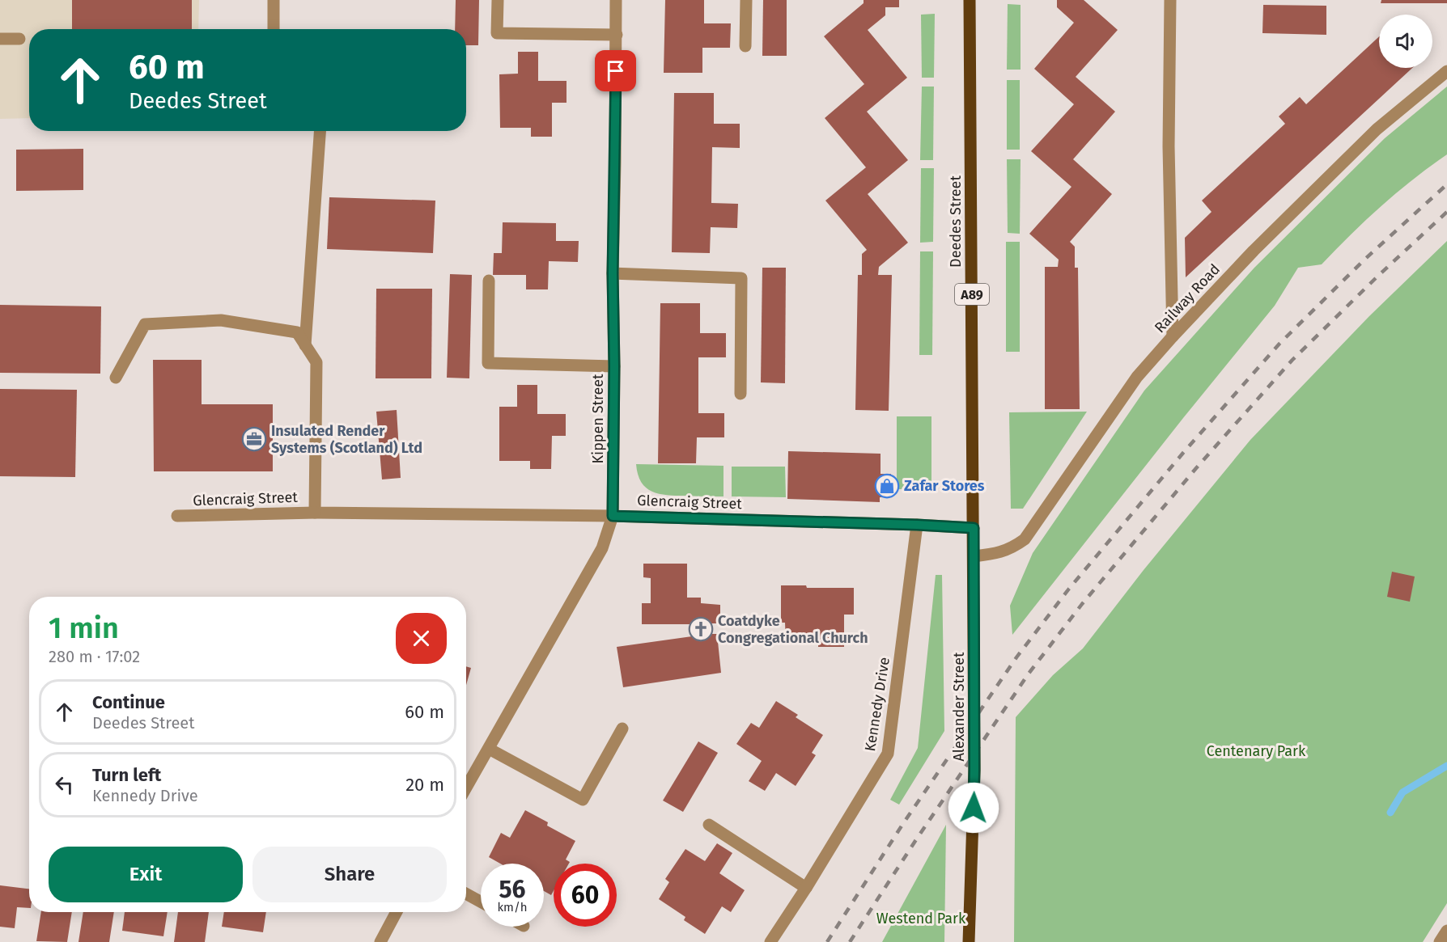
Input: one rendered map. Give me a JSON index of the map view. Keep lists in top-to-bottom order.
{
  "streets": {
    "main road": ["Deedes Street", "A89", "Alexander Street"],
    "street": [
      "Railway Road",
      "Kippen Street",
      "Glencraig Street",
      "Kennedy Drive"
    ]
  },
  "crossings": [
    ["Deedes Street", "Railway Road"],
    ["Deedes Street", "Alexander Street"],
    ["Kippen Street", "Glencraig Street"],
    ["Glencraig Street", "Kennedy Drive"]
  ],
  "parks": ["Centenary Park", "Westend Park"],
  "places": {
    "office": ["Insulated Render Systems (Scotland) Ltd"],
    "shop": ["Zafar Stores"],
    "church": ["Coatdyke Congregational Church"]
  },
  "page": {
    "turn": ["60 m", "Deedes Street"],
    "heading": ["1 min", "280 m · 17:02"],
    "list": [
      {
        "name": "Continue",
        "note": "Deedes Street",
        "value": "60 m"
      },
      {
        "name": "Turn left",
        "note": "Kennedy Drive",
        "value": "20 m"
      }
    ],
    "buttons": ["Exit", "Share"],
    "speed": "56 km/h",
    "limit": "60"
  }
}
